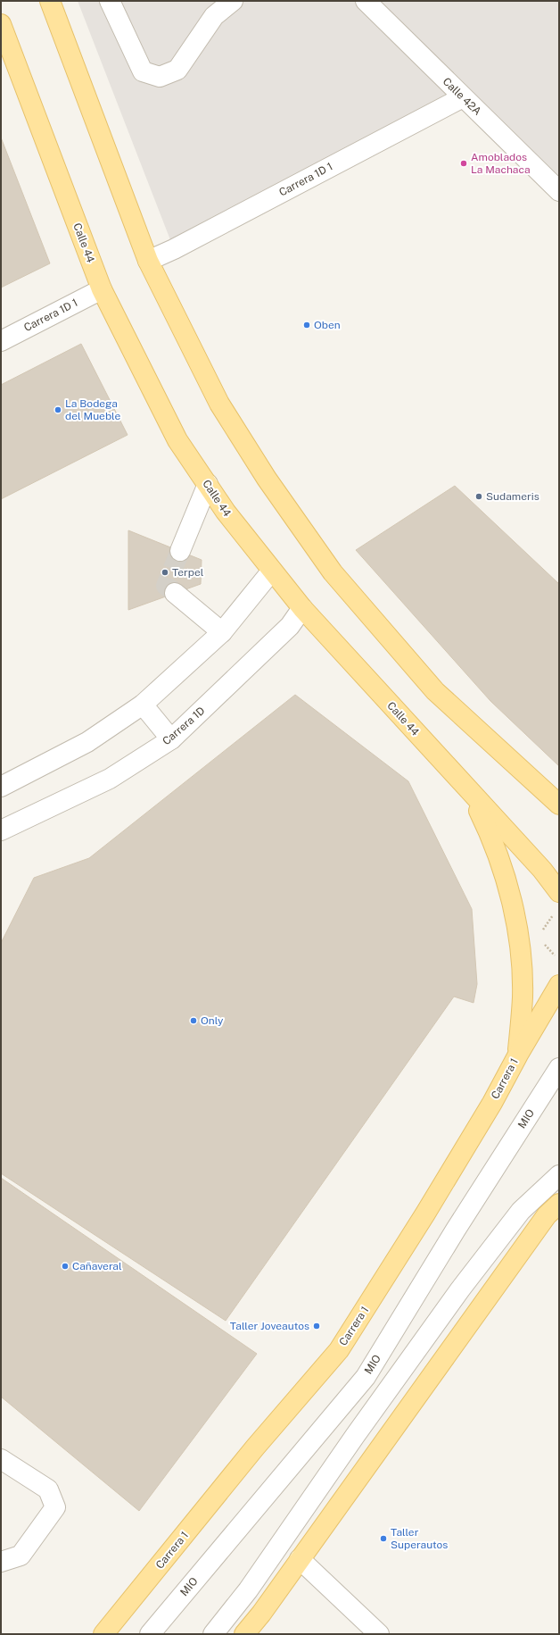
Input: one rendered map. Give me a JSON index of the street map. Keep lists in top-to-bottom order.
{
  "streets": {
    "main road": ["Calle 44", "Carrera 1"],
    "street": [
      "Calle 42A",
      "Carrera 1D 1",
      "Carrera 1D",
      "MIO"
    ]
  },
  "crossings": [
    ["Calle 42A", "Carrera 1D 1"],
    ["Carrera 1D 1", "Calle 44"],
    ["Calle 44", "Carrera 1D"]
  ],
  "places": [
    "Amoblados La Machaca",
    "Oben",
    "La Bodega del Mueble",
    "Sudameris",
    "Terpel",
    "Only",
    "Cañaveral",
    "Taller Joveautos",
    "Taller Superautos"
  ]
}
